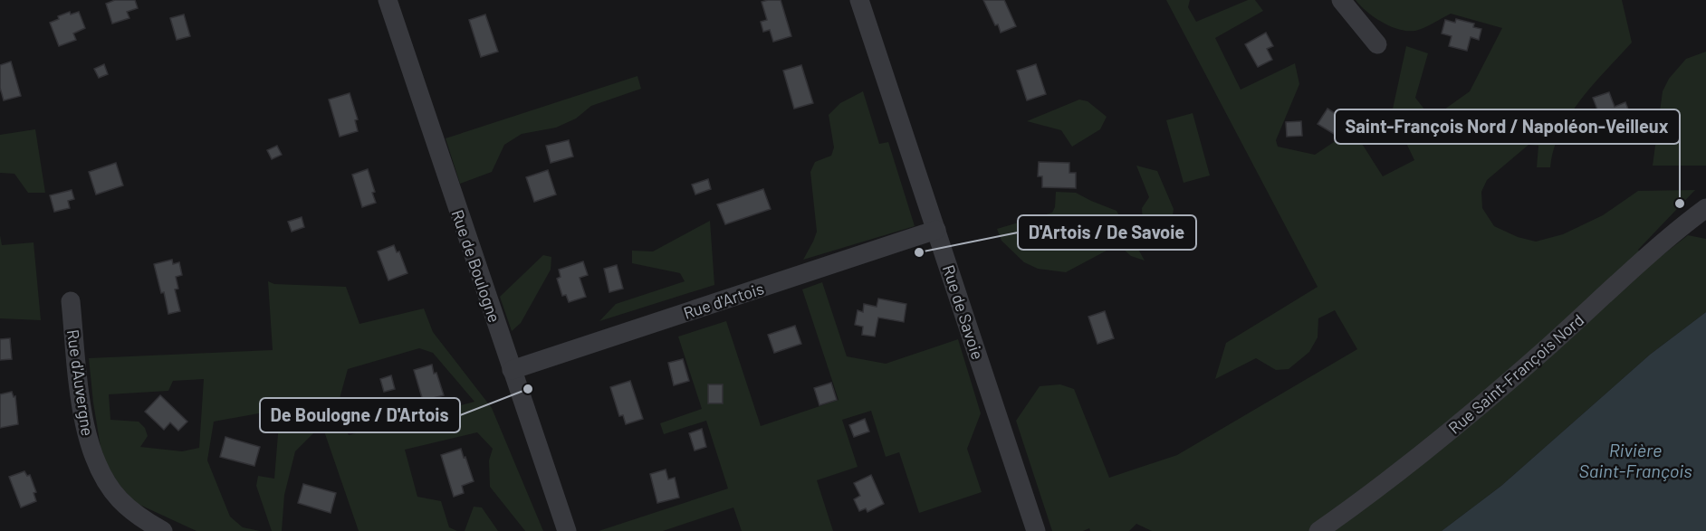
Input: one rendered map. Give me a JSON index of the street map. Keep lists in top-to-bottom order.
{
  "streets": {
    "street": [
      "Rue de Boulogne",
      "Rue d'Artois",
      "Rue de Savoie",
      "Rue Saint-François Nord",
      "Rue d'Auvergne"
    ]
  },
  "crossings": [
    ["Rue de Boulogne", "Rue d'Artois"],
    ["Rue d'Artois", "Rue de Savoie"]
  ],
  "water": ["Rivière Saint-François"],
  "places": ["Saint-François Nord / Napoléon-Veilleux", "D'Artois / De Savoie", "De Boulogne / D'Artois"]
}
